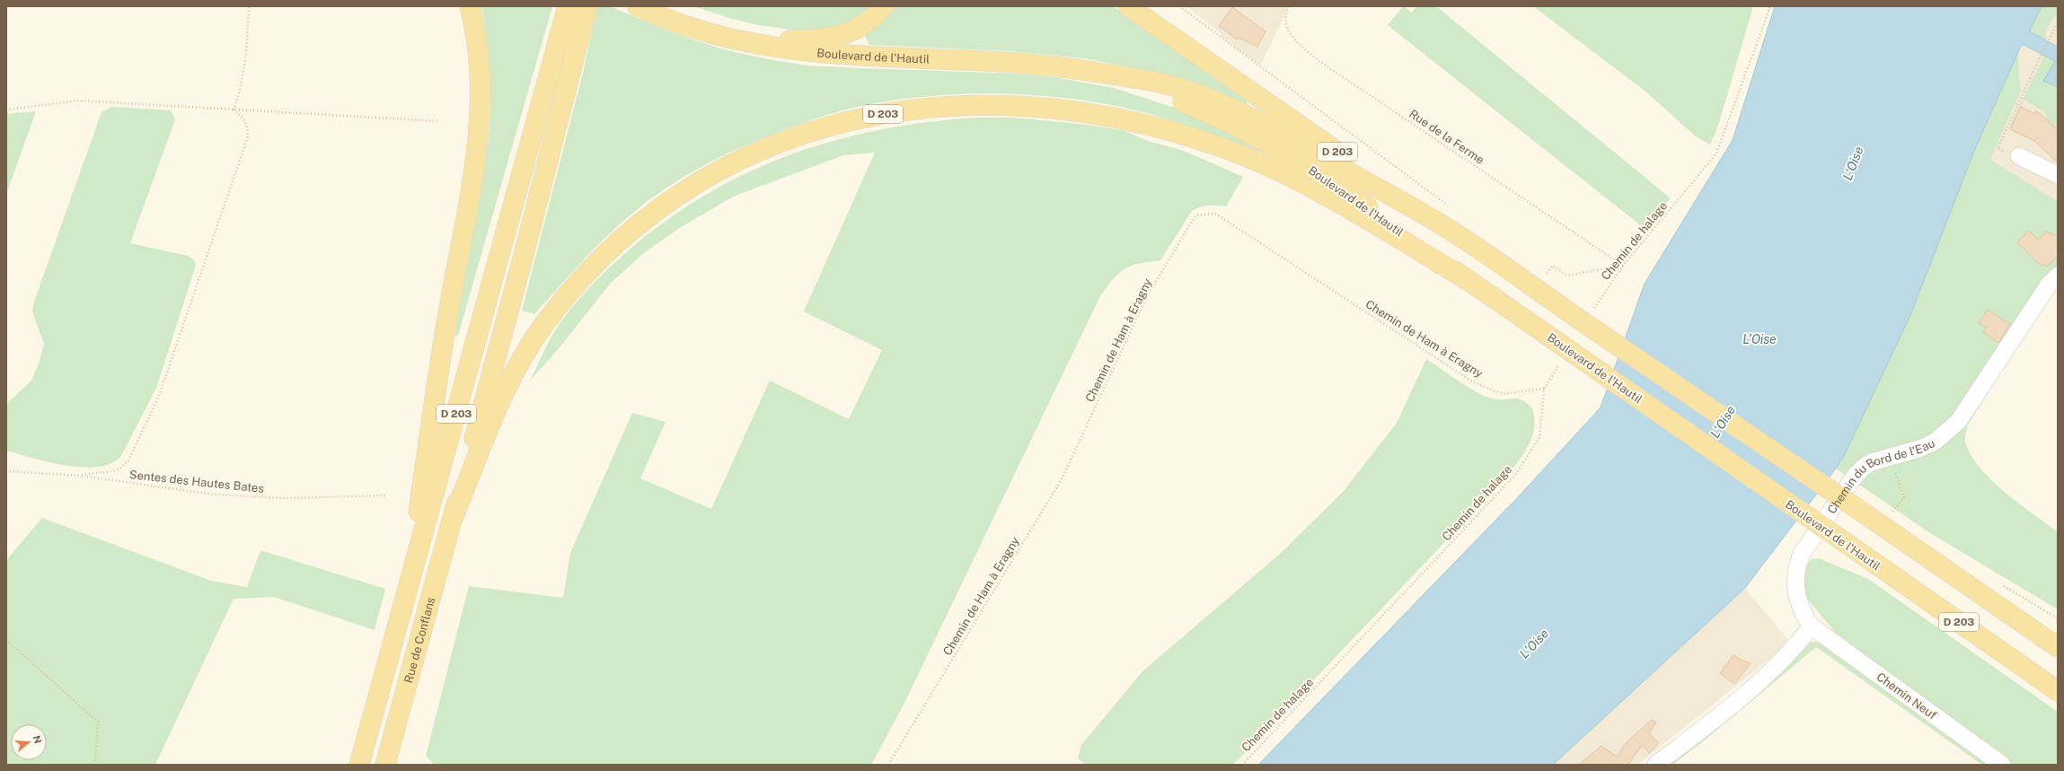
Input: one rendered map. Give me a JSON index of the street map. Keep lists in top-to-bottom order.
{
  "streets": {
    "main road": ["Boulevard de l'Hautil", "D 203", "Rue de Conflans"],
    "street": ["Chemin du Bord de l'Eau", "Chemin Neuf"],
    "path": [
      "Rue de la Ferme",
      "Chemin de halage",
      "Chemin de Ham à Eragny",
      "Sentes des Hautes Bates"
    ]
  },
  "crossings": [
    ["Boulevard de l'Hautil", "D 203"],
    ["Boulevard de l'Hautil", "Chemin de halage"],
    ["D 203", "Rue de Conflans"],
    ["Rue de la Ferme", "Chemin de halage"],
    ["Chemin de halage", "Chemin de Ham à Eragny"],
    ["Chemin du Bord de l'Eau", "Chemin Neuf"]
  ],
  "water": ["L'Oise", "L’Oise"],
  "north": "right"
}
